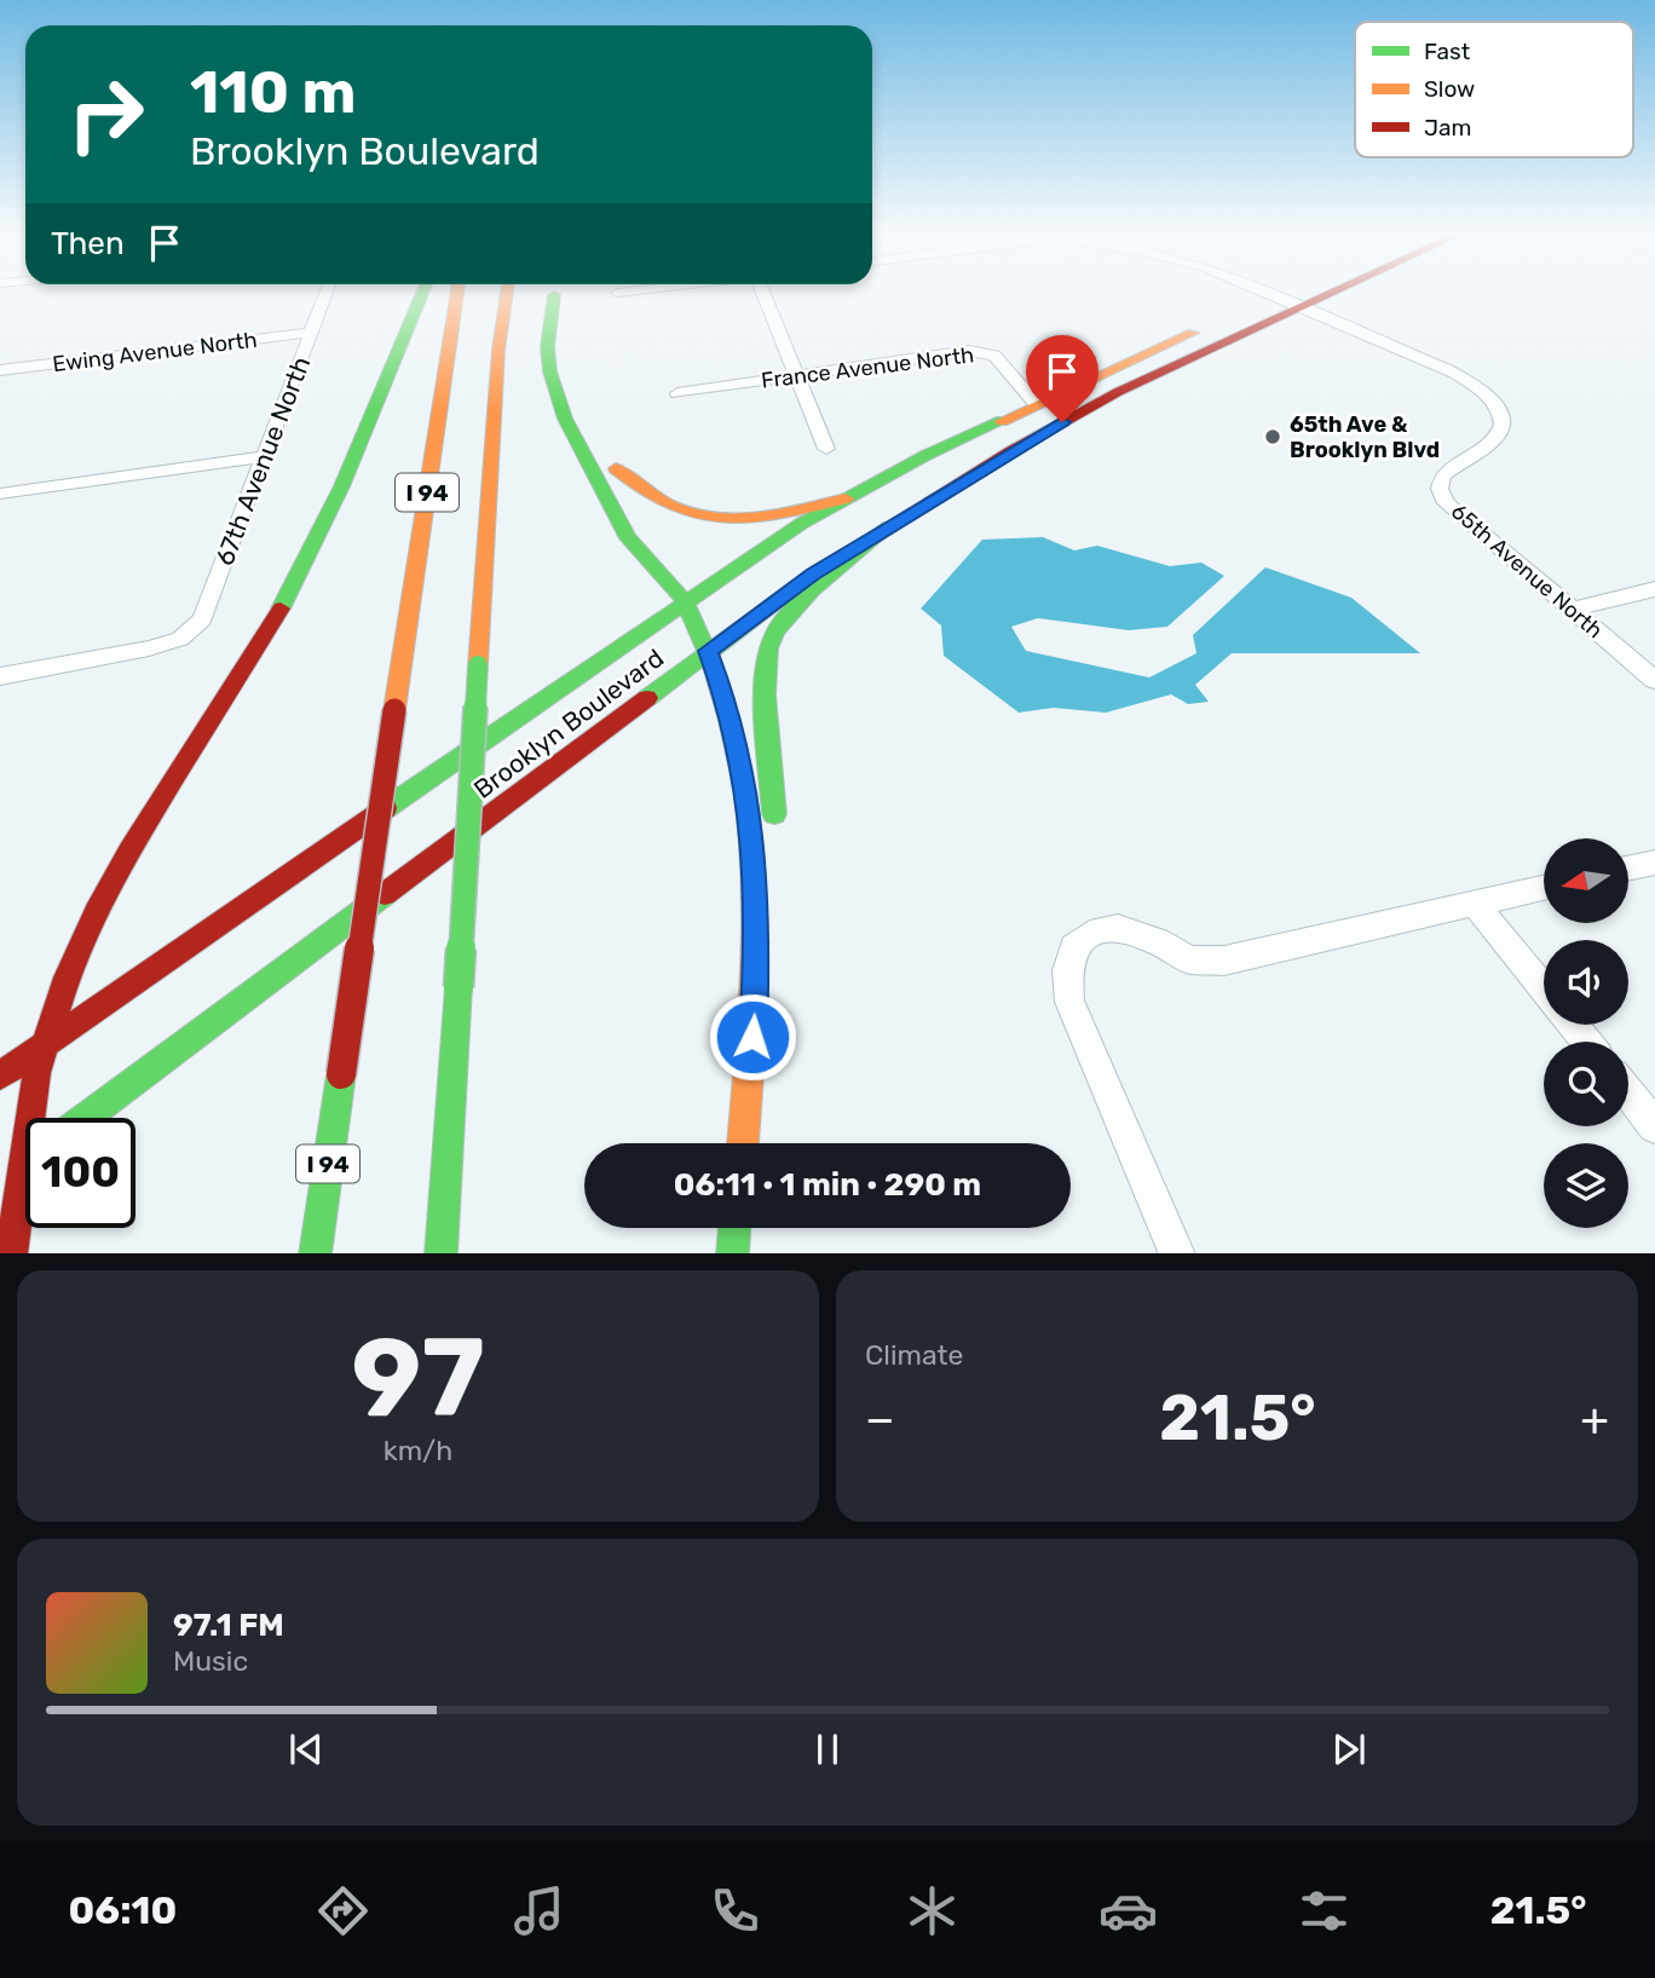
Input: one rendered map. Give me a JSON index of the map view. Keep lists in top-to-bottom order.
{
  "streets": {
    "main road": ["I 94", "Brooklyn Boulevard"],
    "street": [
      "Ewing Avenue North",
      "France Avenue North",
      "67th Avenue North",
      "65th Avenue North"
    ]
  },
  "crossings": [
    ["Ewing Avenue North", "67th Avenue North"],
    ["France Avenue North", "Brooklyn Boulevard"],
    ["65th Avenue North", "Brooklyn Boulevard"]
  ],
  "places": ["65th Ave & Brooklyn Blvd"],
  "legend": ["Fast", "Slow", "Jam"],
  "north": "left",
  "page": {
    "turn": ["110 m", "Brooklyn Boulevard"],
    "then": "Then",
    "limit": "100",
    "trip": "06:11 · 1 min · 290 m",
    "tile": [
      ["97", "km/h"],
      "Climate"
    ],
    "heat": ["−", "21.5°", "+"],
    "song": ["97.1 FM", "Music"],
    "tabs": ["06:10", "21.5°"]
  }
}
